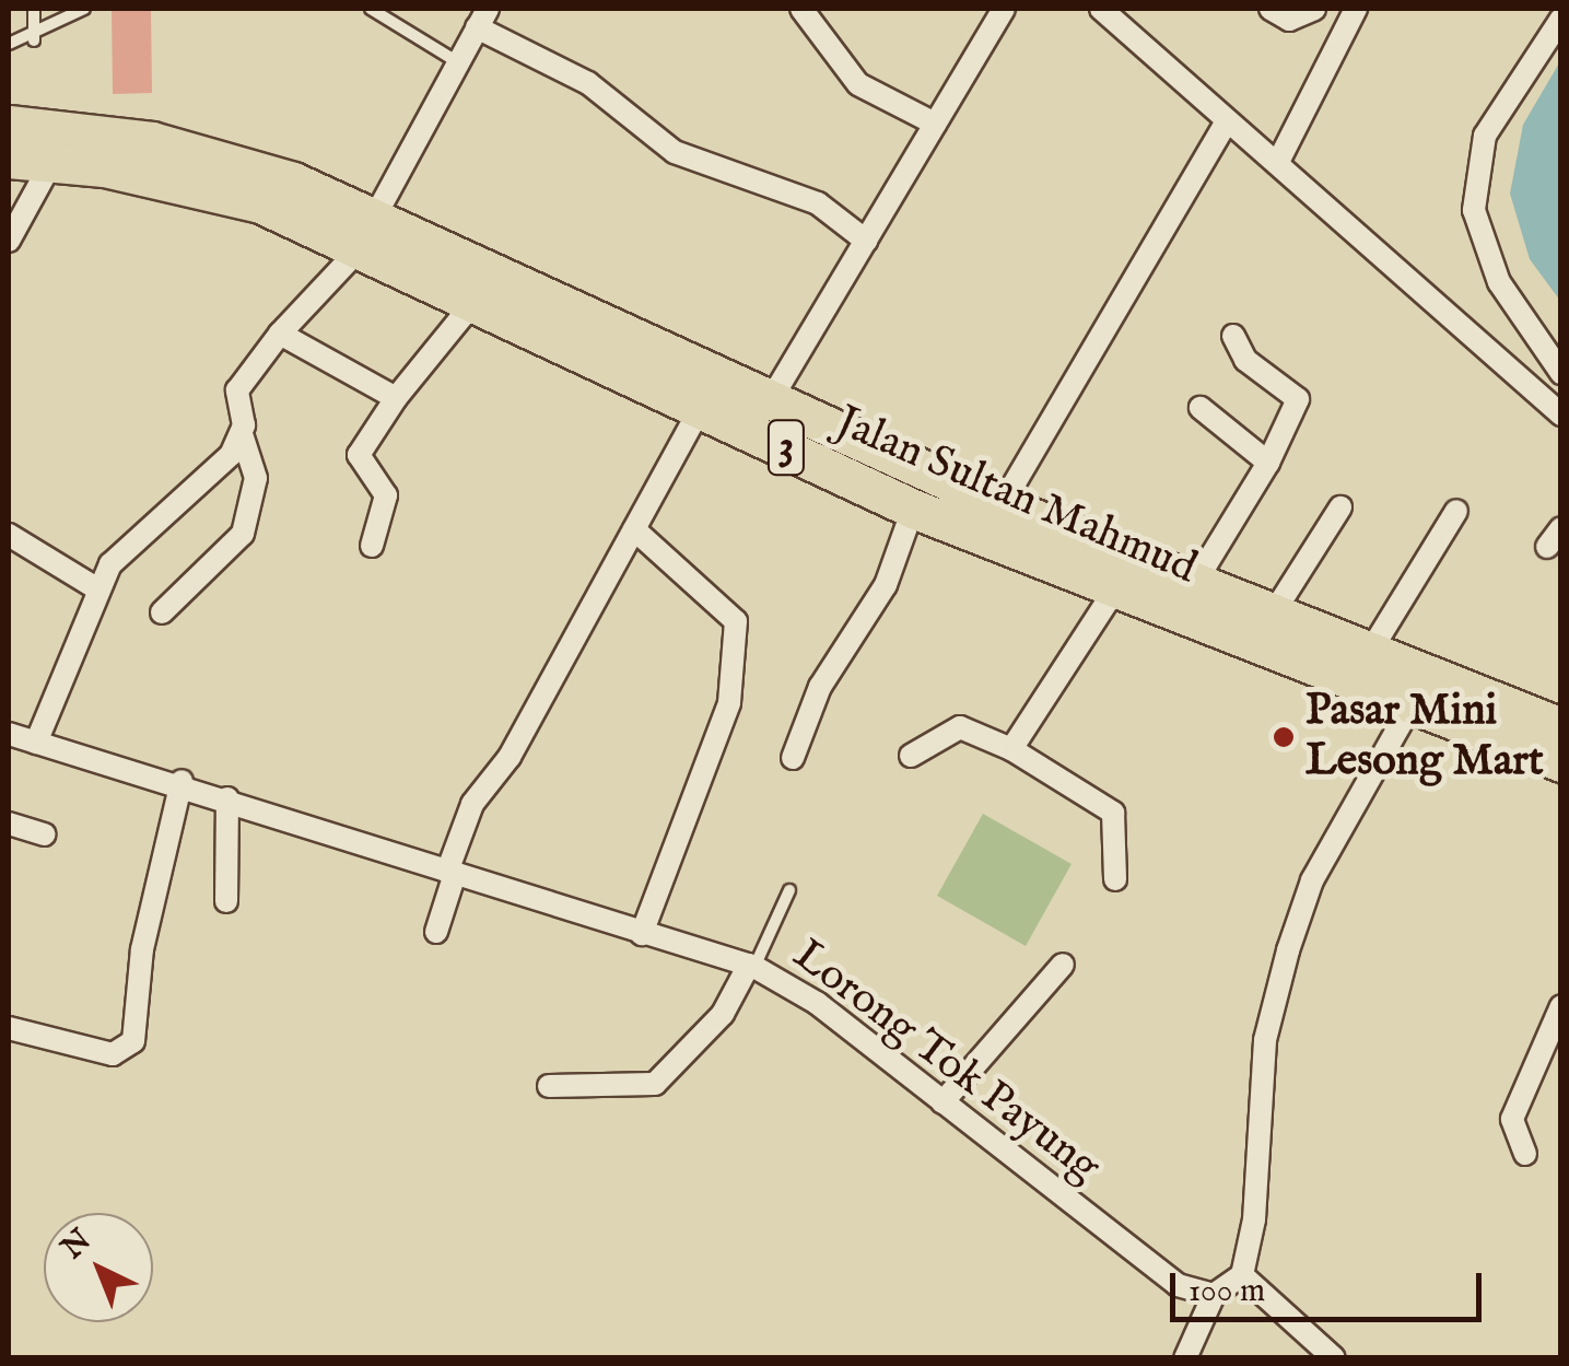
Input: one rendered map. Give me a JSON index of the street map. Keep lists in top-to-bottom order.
{
  "streets": {
    "highway": ["3", "Jalan Sultan Mahmud"],
    "street": ["Lorong Tok Payung"]
  },
  "places": ["Pasar Mini Lesong Mart"],
  "scale_bar": "100 m",
  "north": "top left"
}
